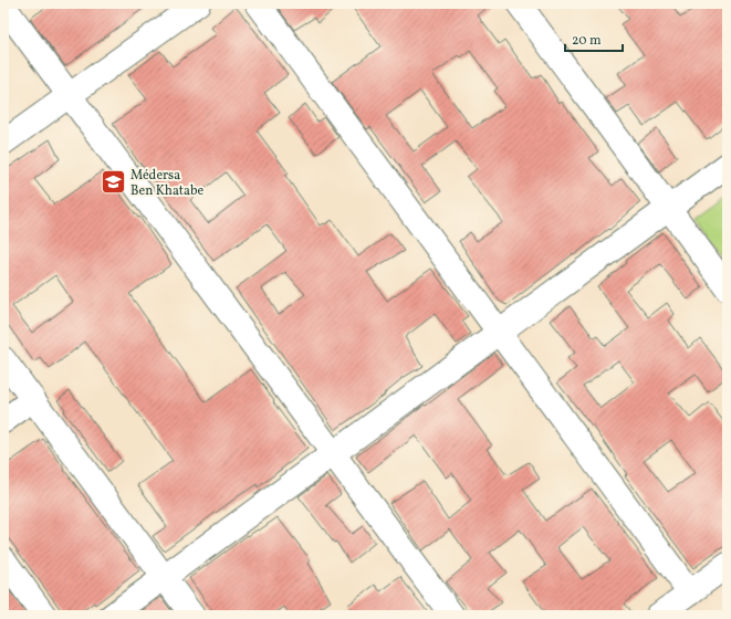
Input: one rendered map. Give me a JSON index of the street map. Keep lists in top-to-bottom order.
{
  "places": {
    "school or university": ["Médersa Ben Khatabe"]
  },
  "scale_bar": "20 m"
}
